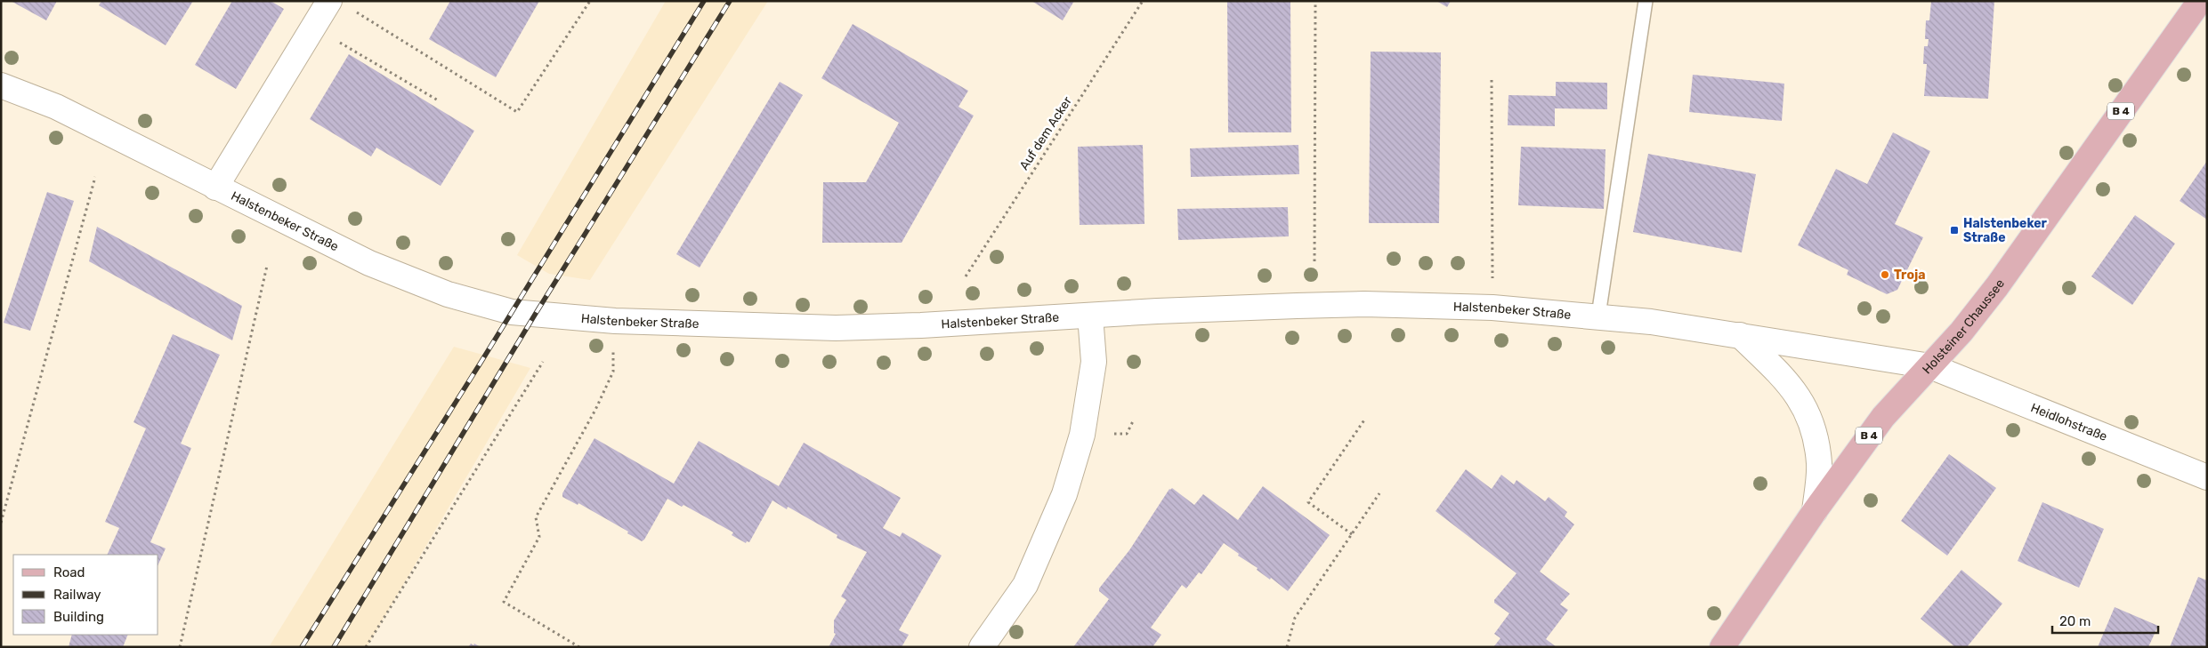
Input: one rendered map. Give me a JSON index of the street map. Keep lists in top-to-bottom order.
{
  "streets": {
    "main road": ["B 4", "Holsteiner Chaussee"],
    "street": ["Halstenbeker Straße", "Heidlohstraße"],
    "path": ["Auf dem Acker"]
  },
  "crossings": [
    ["Halstenbeker Straße", "Holsteiner Chaussee"],
    ["Halstenbeker Straße", "Heidlohstraße"],
    ["Holsteiner Chaussee", "Heidlohstraße"]
  ],
  "places": {
    "transit": ["Halstenbeker Straße"],
    "other": ["Troja"]
  },
  "legend": ["Road", "Railway", "Building"],
  "scale_bar": "20 m"
}
